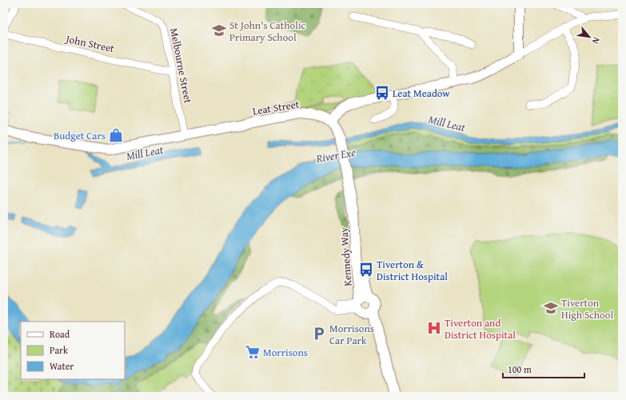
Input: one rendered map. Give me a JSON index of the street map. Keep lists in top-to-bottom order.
{
  "streets": {
    "main road": ["Leat Street", "Kennedy Way"],
    "street": ["John Street", "Melbourne Street"]
  },
  "crossings": [
    ["John Street", "Melbourne Street"],
    ["Melbourne Street", "Leat Street"],
    ["Leat Street", "Kennedy Way"]
  ],
  "water": ["Mill Leat", "River Exe"],
  "places": {
    "school or university": ["St John's Catholic Primary School", "Tiverton High School"],
    "bus stop": ["Leat Meadow", "Tiverton & District Hospital"],
    "shop": ["Budget Cars"],
    "hospital": ["Tiverton and District Hospital"],
    "parking": ["Morrisons Car Park"],
    "supermarket": ["Morrisons"]
  },
  "legend": ["Road", "Park", "Water"],
  "scale_bar": "100 m",
  "north": "bottom right"
}
